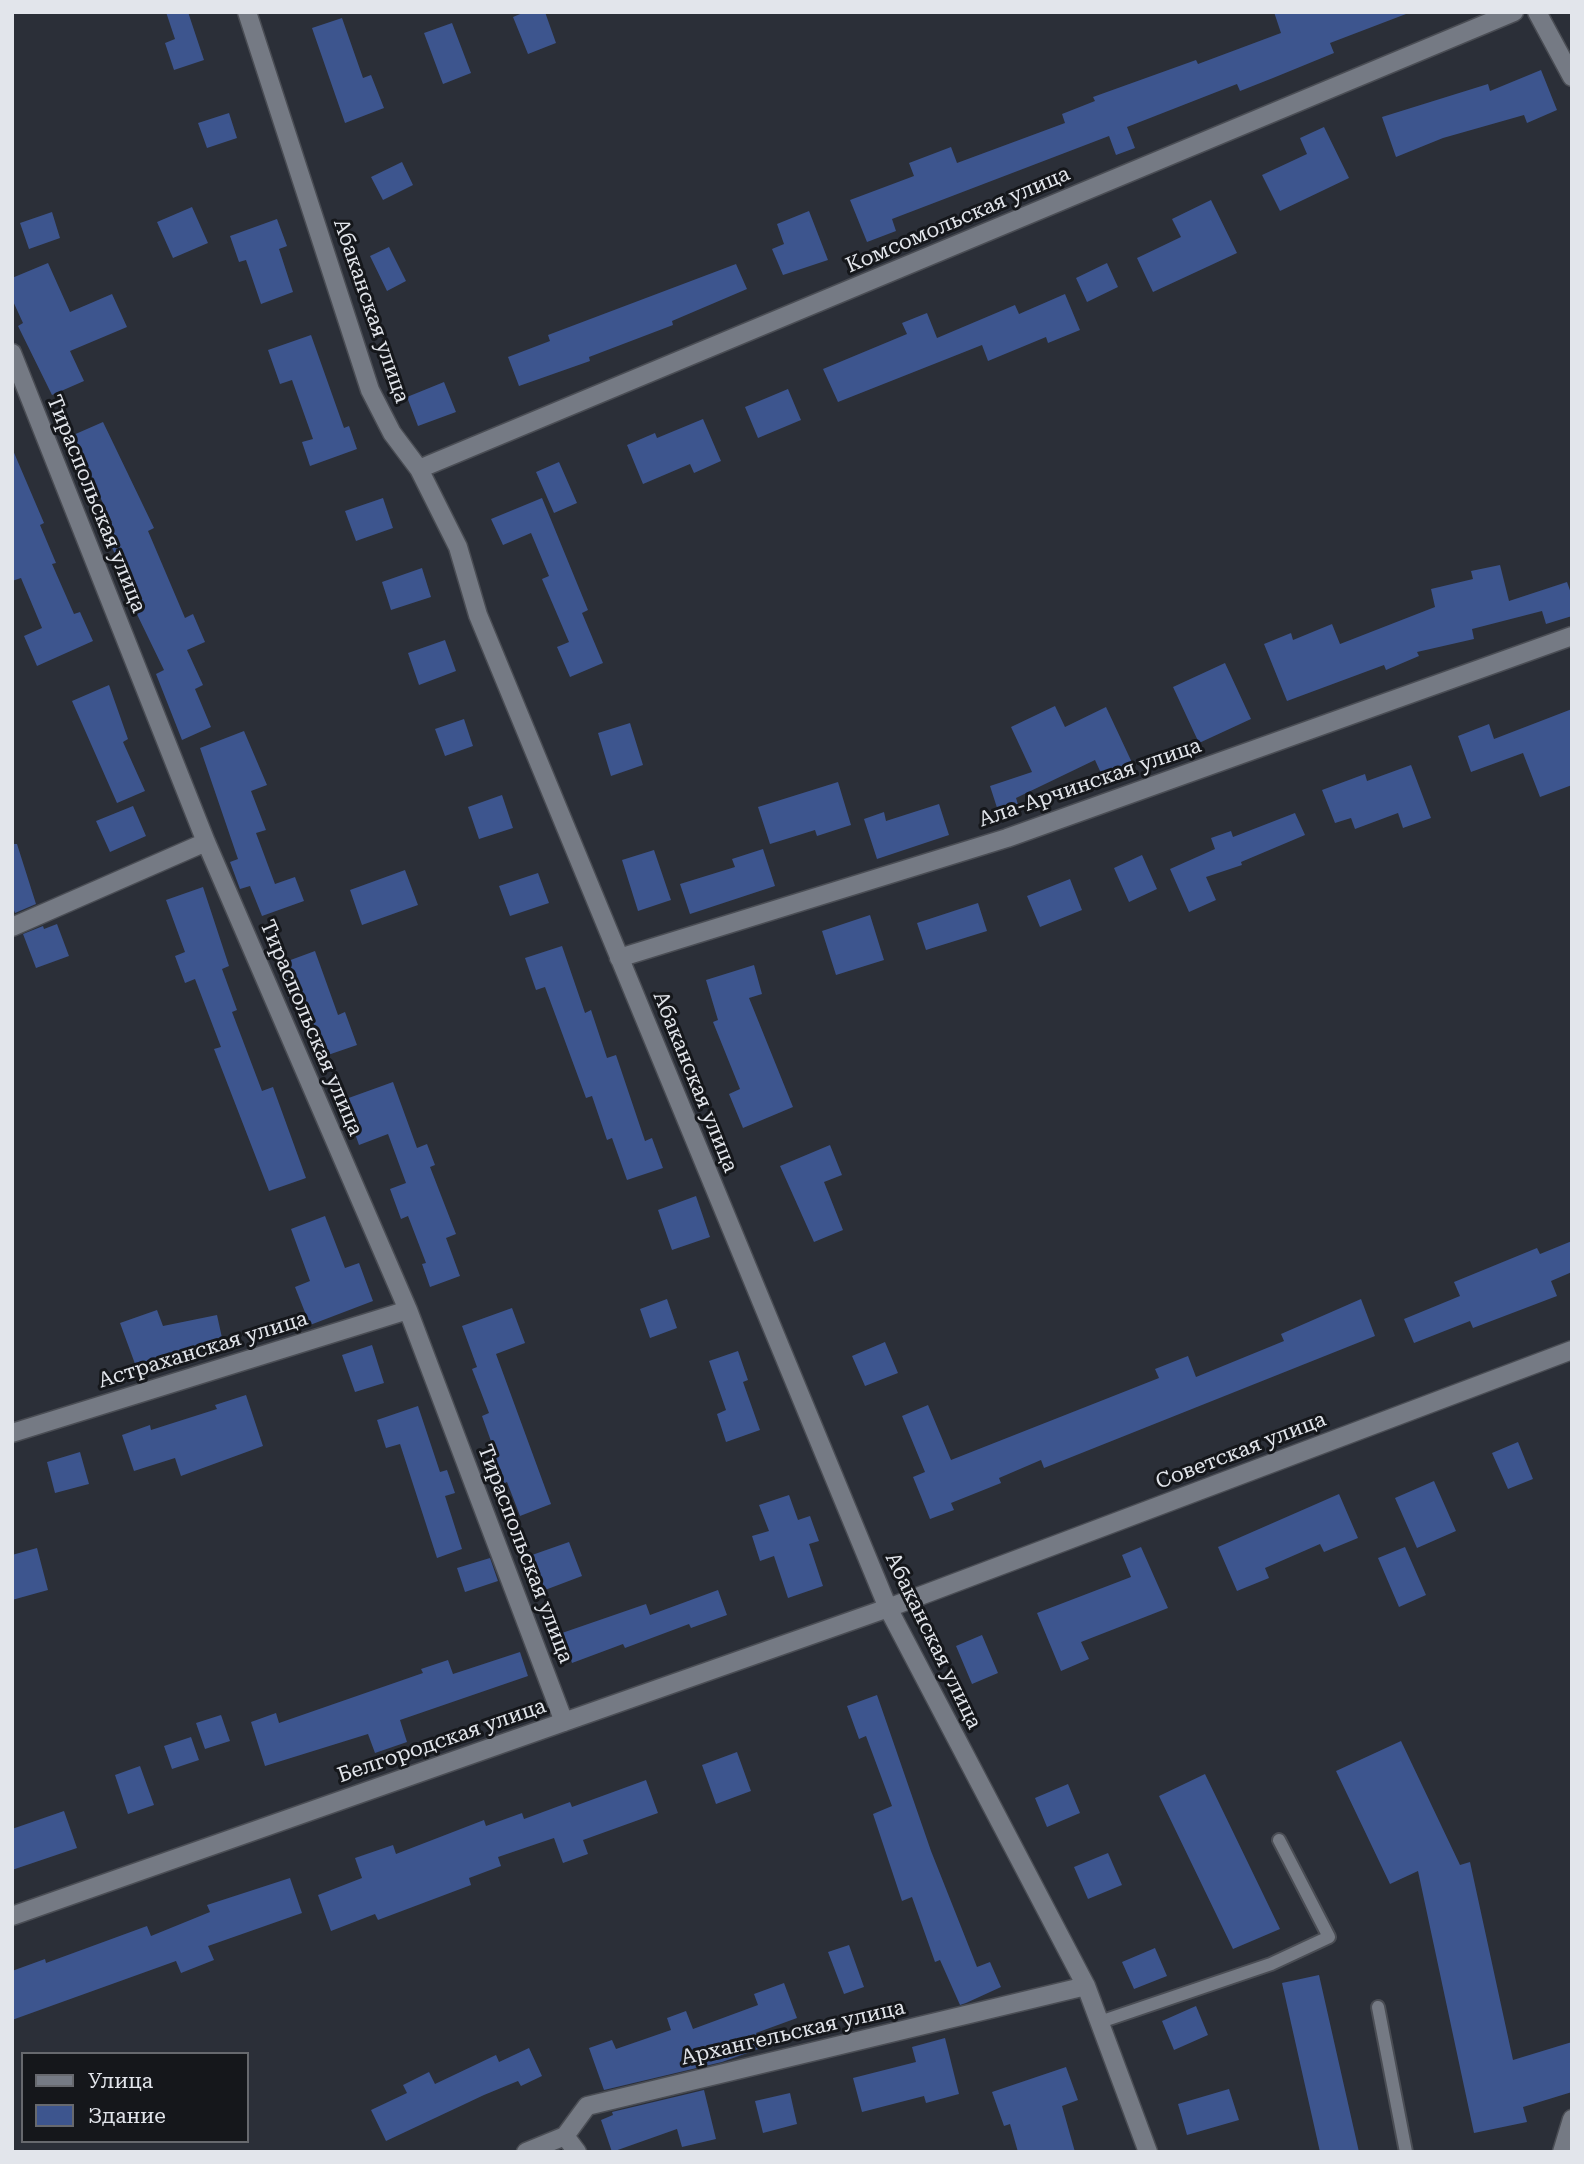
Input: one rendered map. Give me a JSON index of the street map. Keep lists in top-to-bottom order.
{
  "streets": {
    "street": [
      "Комсомольская улица",
      "Абаканская улица",
      "Тираспольская улица",
      "Ала-Арчинская улица",
      "Астраханская улица",
      "Советская улица",
      "Белгородская улица",
      "Архангельская улица"
    ]
  },
  "crossings": [
    ["Комсомольская улица", "Абаканская улица"],
    ["Абаканская улица", "Ала-Арчинская улица"],
    ["Абаканская улица", "Советская улица"],
    ["Абаканская улица", "Белгородская улица"],
    ["Абаканская улица", "Архангельская улица"],
    ["Тираспольская улица", "Астраханская улица"],
    ["Тираспольская улица", "Белгородская улица"],
    ["Советская улица", "Белгородская улица"]
  ],
  "legend": ["Улица", "Здание"]
}
